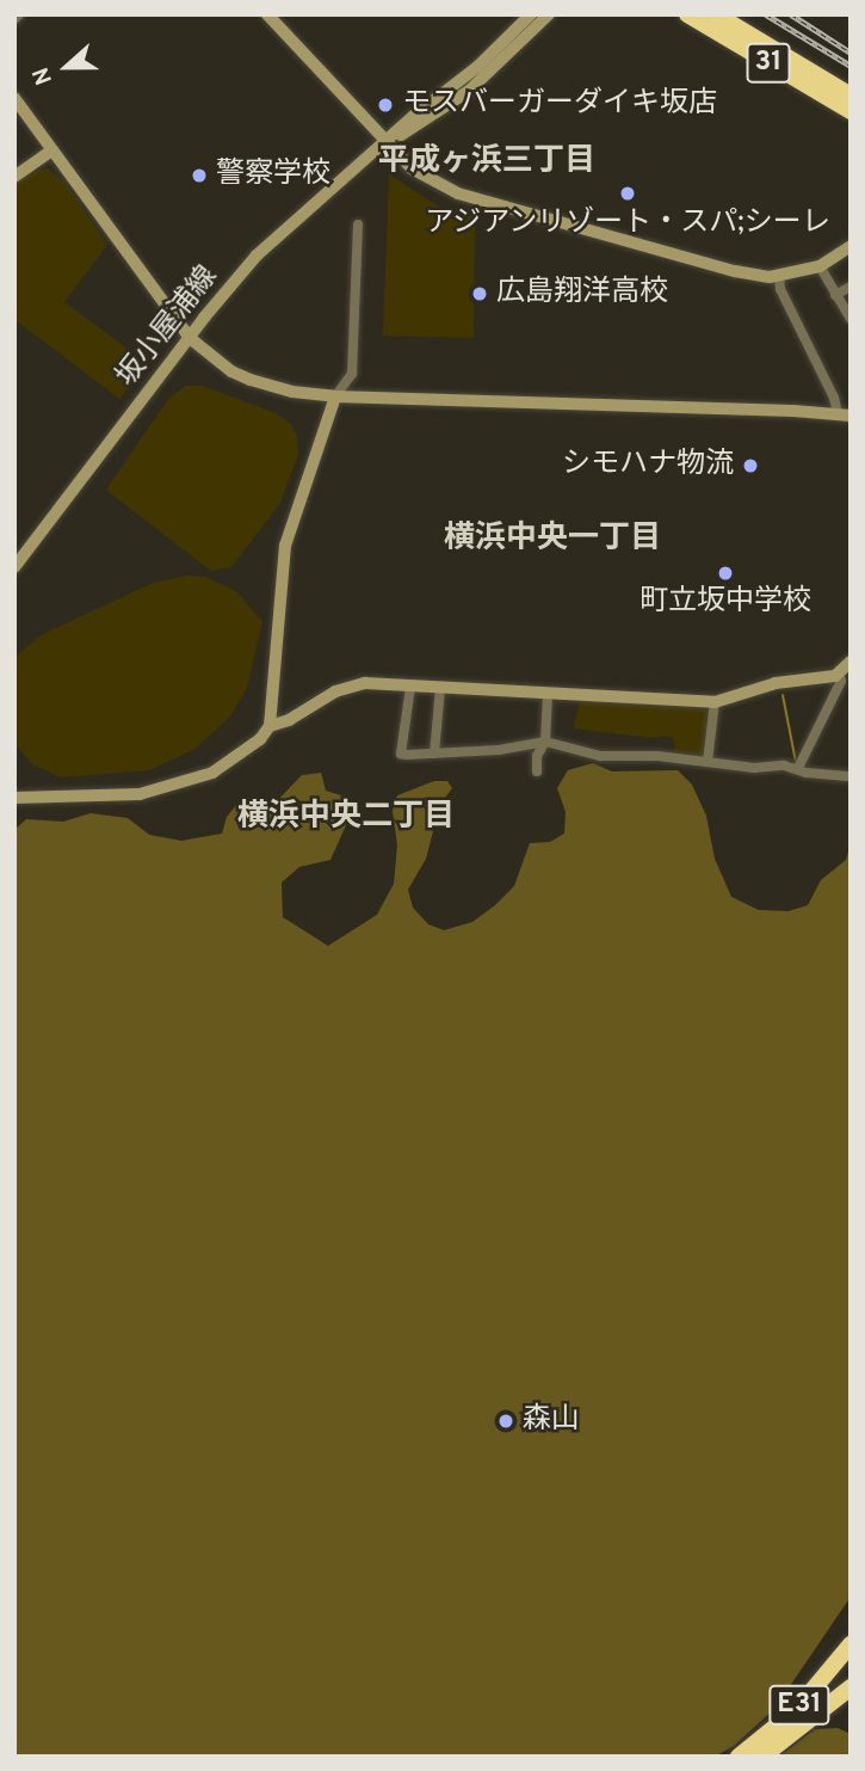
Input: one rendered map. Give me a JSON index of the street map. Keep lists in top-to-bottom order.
{
  "streets": {
    "highway": ["31", "E31"],
    "street": ["坂小屋浦線"]
  },
  "districts": ["平成ヶ浜三丁目", "横浜中央一丁目", "横浜中央二丁目"],
  "places": [
    "モスバーガーダイキ坂店",
    "警察学校",
    "アジアンリゾート・スパ;シーレ",
    "広島翔洋高校",
    "シモハナ物流",
    "町立坂中学校",
    "森山"
  ],
  "north": "left"
}
